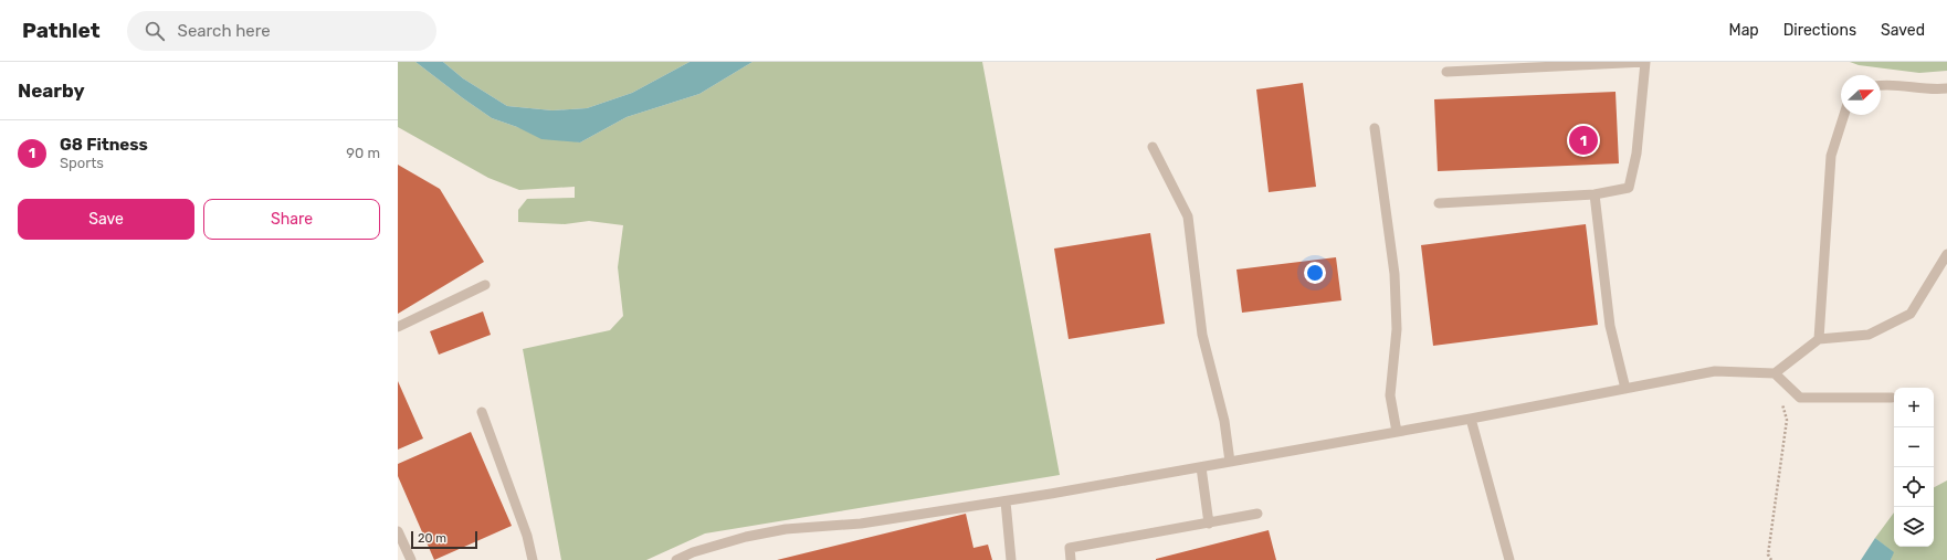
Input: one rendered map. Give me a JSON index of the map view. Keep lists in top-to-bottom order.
{
  "scale_bar": "20 m",
  "north": "right",
  "page": {
    "header": "Pathlet",
    "search": "Search here",
    "nav": ["Map", "Directions", "Saved"],
    "heading": "Nearby",
    "list": [
      {
        "mark": "1",
        "name": "G8 Fitness",
        "note": "Sports",
        "value": "90 m"
      }
    ],
    "pins": "1",
    "buttons": ["Save", "Share"],
    "map_buttons": ["+", "−"],
    "scale": "20 m"
  }
}
